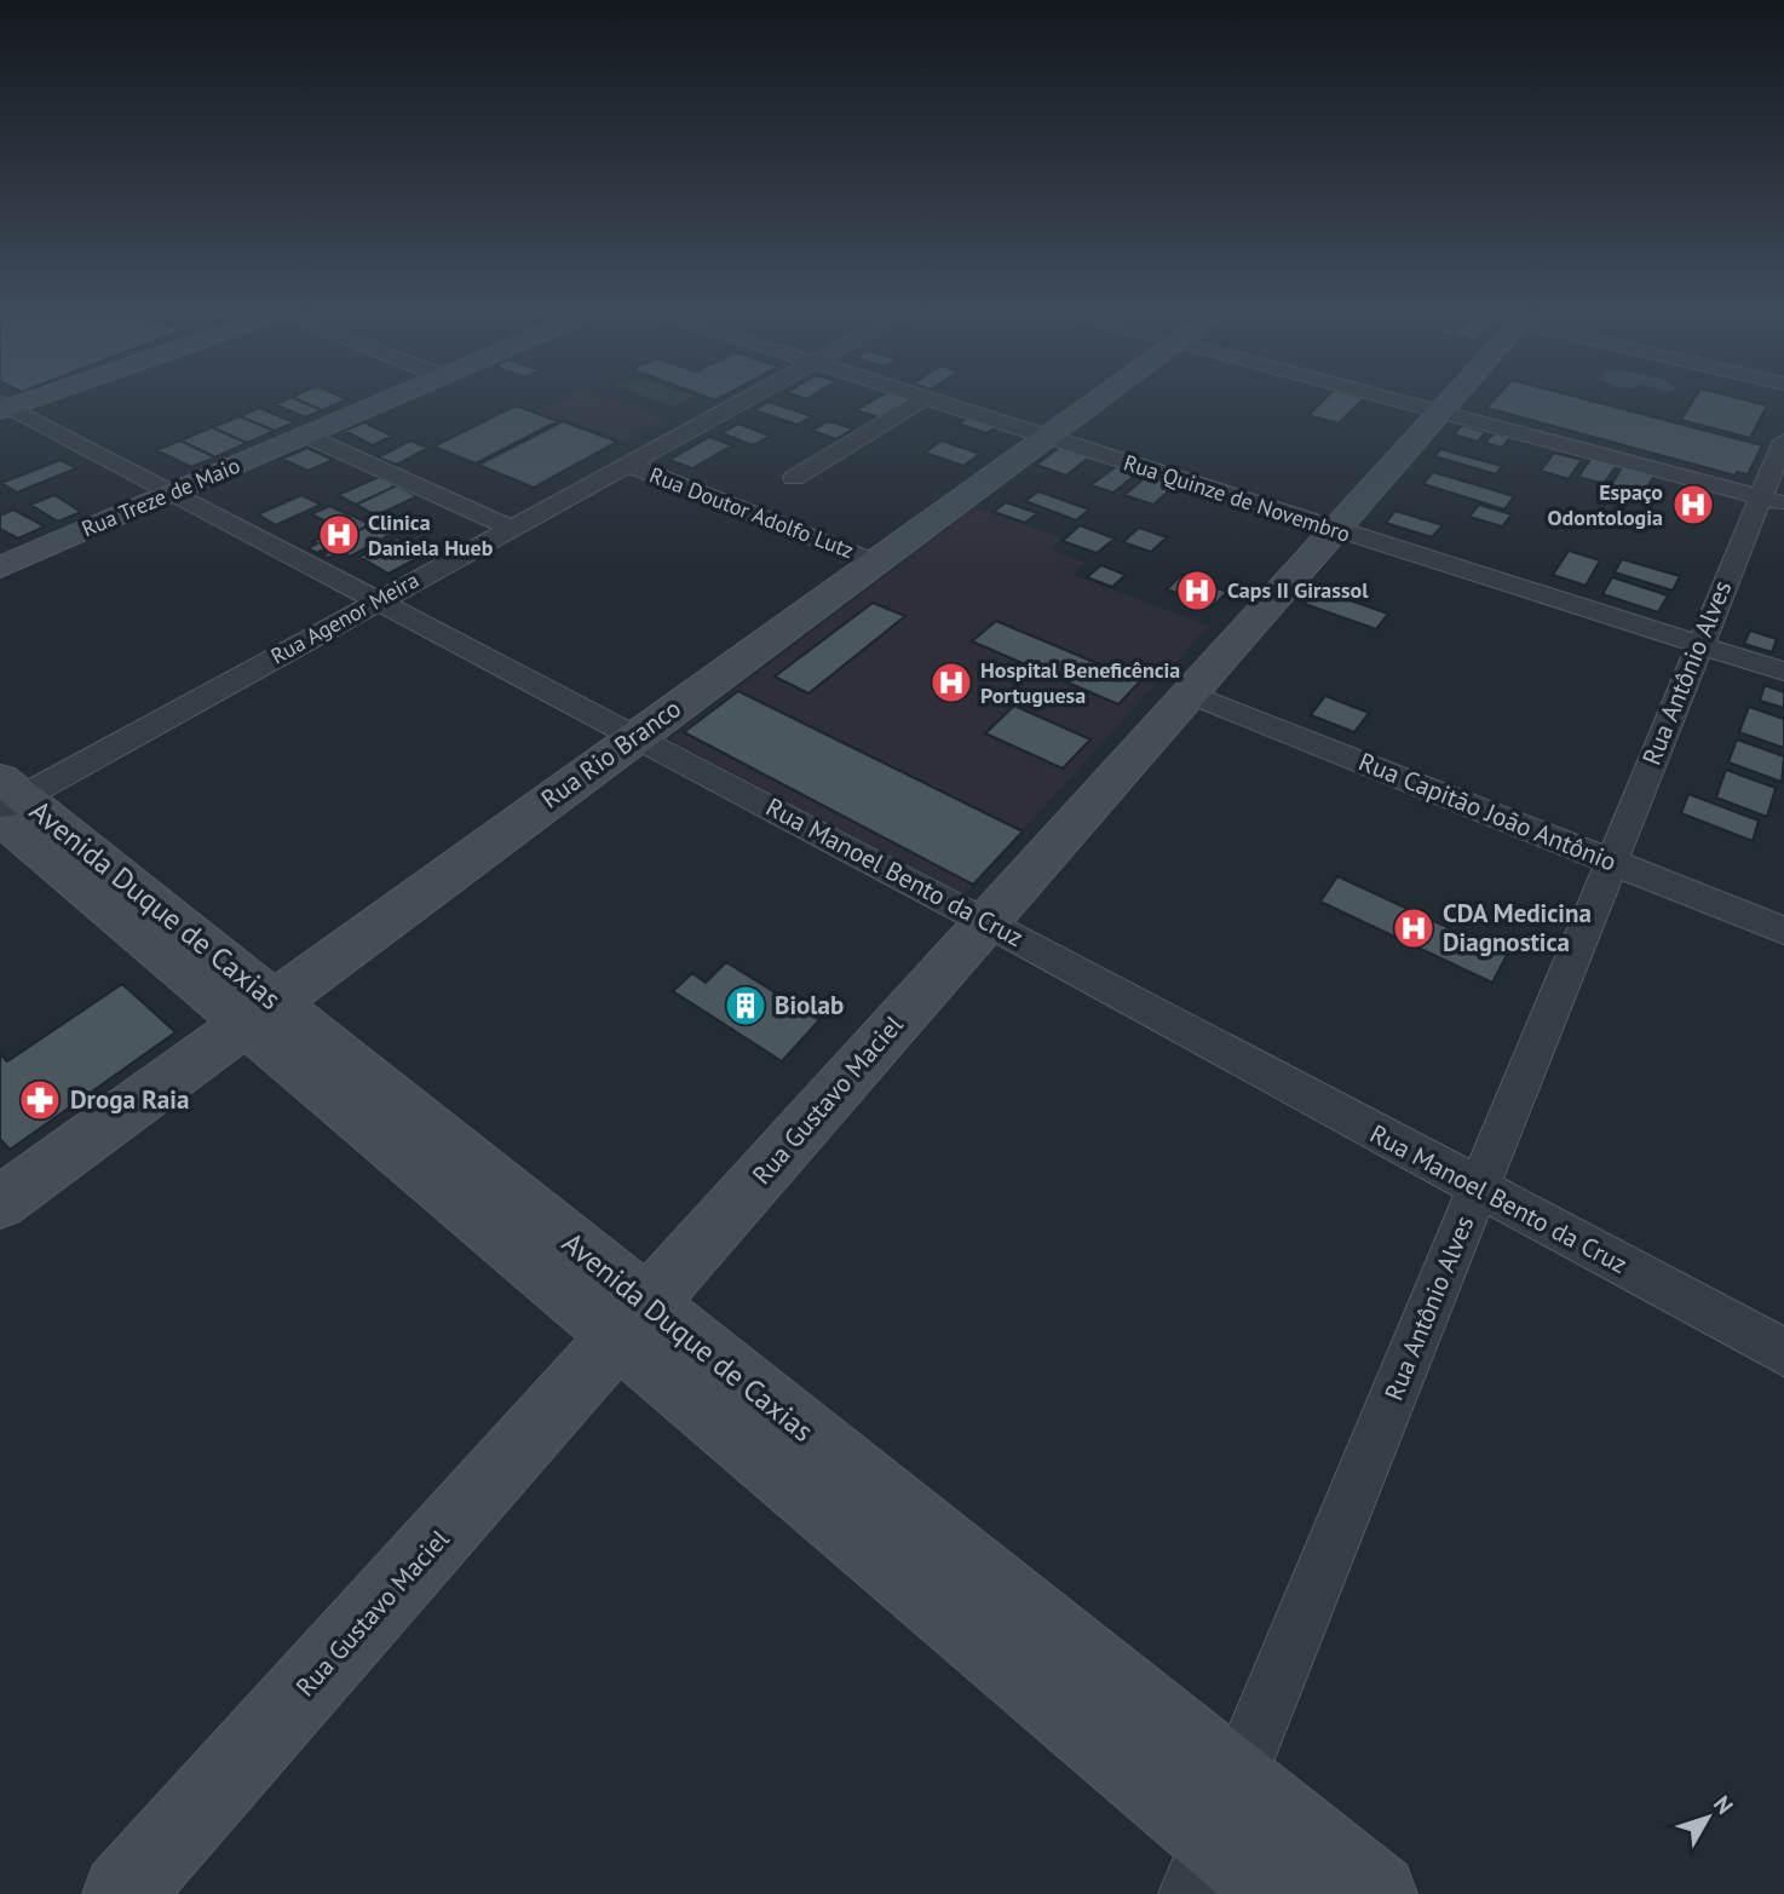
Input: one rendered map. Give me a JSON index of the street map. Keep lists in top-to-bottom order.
{
  "streets": {
    "street": [
      "Rua Treze de Maio",
      "Rua Quinze de Novembro",
      "Rua Doutor Adolfo Lutz",
      "Rua Agenor Meira",
      "Rua Antônio Alves",
      "Rua Rio Branco",
      "Rua Capitão João Antônio",
      "Rua Manoel Bento da Cruz",
      "Avenida Duque de Caxias",
      "Rua Gustavo Maciel"
    ]
  },
  "crossings": [
    ["Rua Treze de Maio", "Rua Manoel Bento da Cruz"],
    ["Rua Quinze de Novembro", "Rua Antônio Alves"],
    ["Rua Quinze de Novembro", "Rua Rio Branco"],
    ["Rua Quinze de Novembro", "Rua Gustavo Maciel"],
    ["Rua Doutor Adolfo Lutz", "Rua Agenor Meira"],
    ["Rua Doutor Adolfo Lutz", "Rua Rio Branco"],
    ["Rua Agenor Meira", "Rua Manoel Bento da Cruz"],
    ["Rua Agenor Meira", "Avenida Duque de Caxias"],
    ["Rua Antônio Alves", "Rua Capitão João Antônio"],
    ["Rua Antônio Alves", "Rua Manoel Bento da Cruz"],
    ["Rua Antônio Alves", "Avenida Duque de Caxias"],
    ["Rua Rio Branco", "Rua Manoel Bento da Cruz"],
    ["Rua Rio Branco", "Avenida Duque de Caxias"],
    ["Rua Capitão João Antônio", "Rua Gustavo Maciel"],
    ["Rua Manoel Bento da Cruz", "Rua Gustavo Maciel"],
    ["Avenida Duque de Caxias", "Rua Gustavo Maciel"]
  ],
  "places": {
    "hospital": [
      "Espaço Odontologia",
      "Clinica Daniela Hueb",
      "Caps II Girassol",
      "Hospital Beneficência Portuguesa",
      "CDA Medicina Diagnostica"
    ],
    "building": ["Biolab"],
    "pharmacy": ["Droga Raia"]
  },
  "north": "top right"
}
